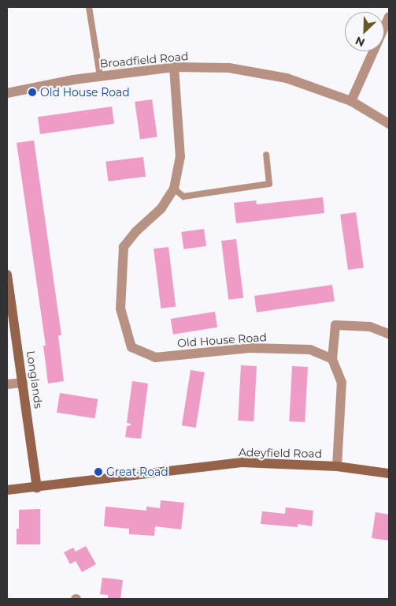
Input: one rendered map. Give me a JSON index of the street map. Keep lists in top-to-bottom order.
{
  "streets": {
    "street": [
      "Broadfield Road",
      "Old House Road",
      "Longlands",
      "Adeyfield Road"
    ]
  },
  "crossings": [
    ["Broadfield Road", "Old House Road"],
    ["Longlands", "Adeyfield Road"]
  ],
  "places": ["Old House Road", "Great Road"],
  "north": "bottom left"
}
